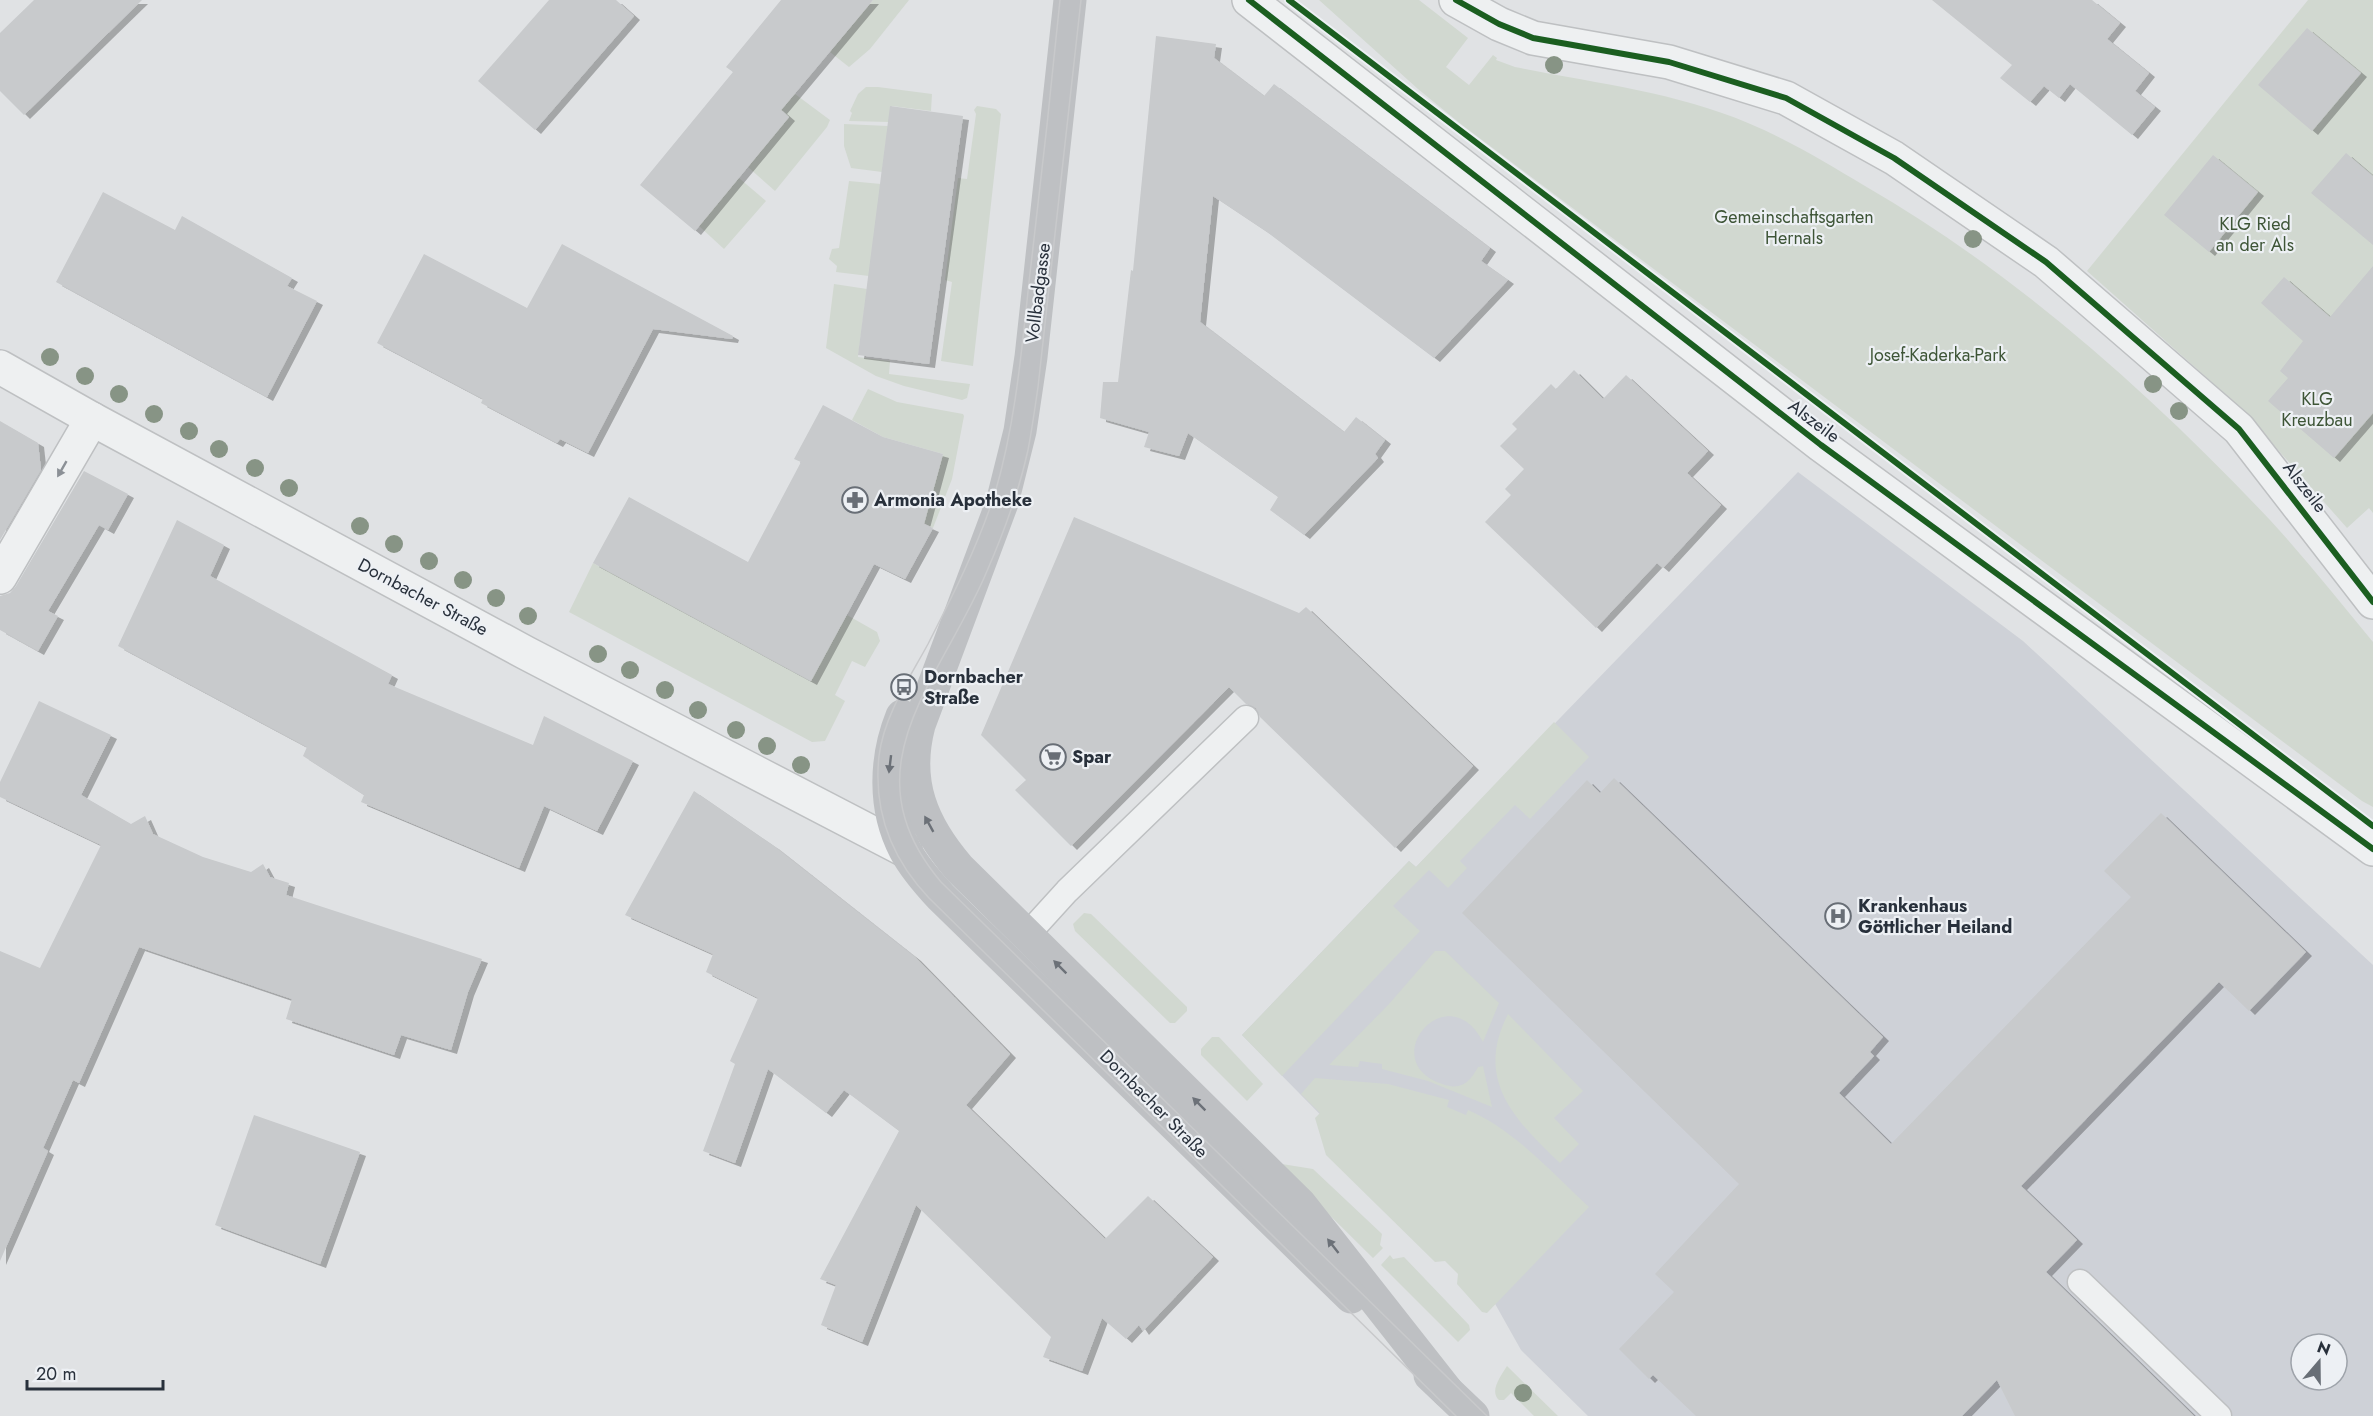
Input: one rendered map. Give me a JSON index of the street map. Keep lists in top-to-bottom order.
{
  "streets": {
    "main road": ["Vollbadgasse", "Dornbacher Straße"],
    "street": ["Alszeile"]
  },
  "crossings": [
    ["Vollbadgasse", "Dornbacher Straße"]
  ],
  "parks": [
    "Gemeinschaftsgarten Hernals",
    "KLG Ried an der Als",
    "Josef-Kaderka-Park",
    "KLG Kreuzbau"
  ],
  "places": {
    "pharmacy": ["Armonia Apotheke"],
    "bus stop": ["Dornbacher Straße"],
    "supermarket": ["Spar"],
    "hospital": ["Krankenhaus Göttlicher Heiland"]
  },
  "scale_bar": "20 m",
  "north": "top"
}
